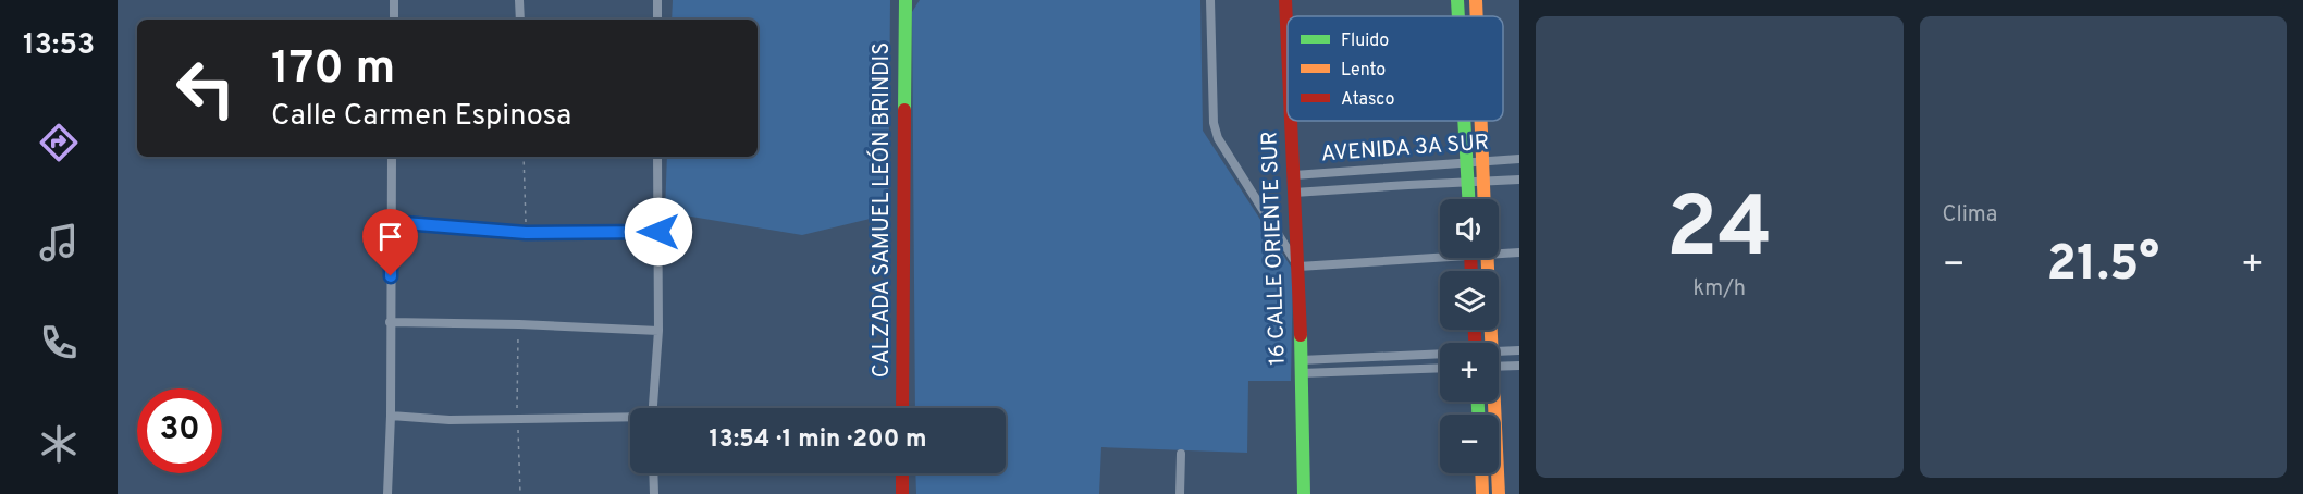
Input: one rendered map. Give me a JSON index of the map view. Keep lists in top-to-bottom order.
{
  "streets": {
    "street": ["AVENIDA 3A SUR", "CALZADA SAMUEL LEÓN BRINDIS", "16 CALLE ORIENTE SUR"]
  },
  "crossings": [
    ["AVENIDA 3A SUR", "16 CALLE ORIENTE SUR"]
  ],
  "legend": ["Fluido", "Lento", "Atasco"],
  "page": {
    "tabs": "13:53",
    "tile": [
      ["24", "km/h"],
      "Clima"
    ],
    "turn": ["170 m", "Calle Carmen Espinosa"],
    "map_buttons": ["+", "−"],
    "heat": ["−", "21.5°", "+"],
    "limit": "30",
    "trip": "13:54 · 1 min · 200 m"
  }
}
